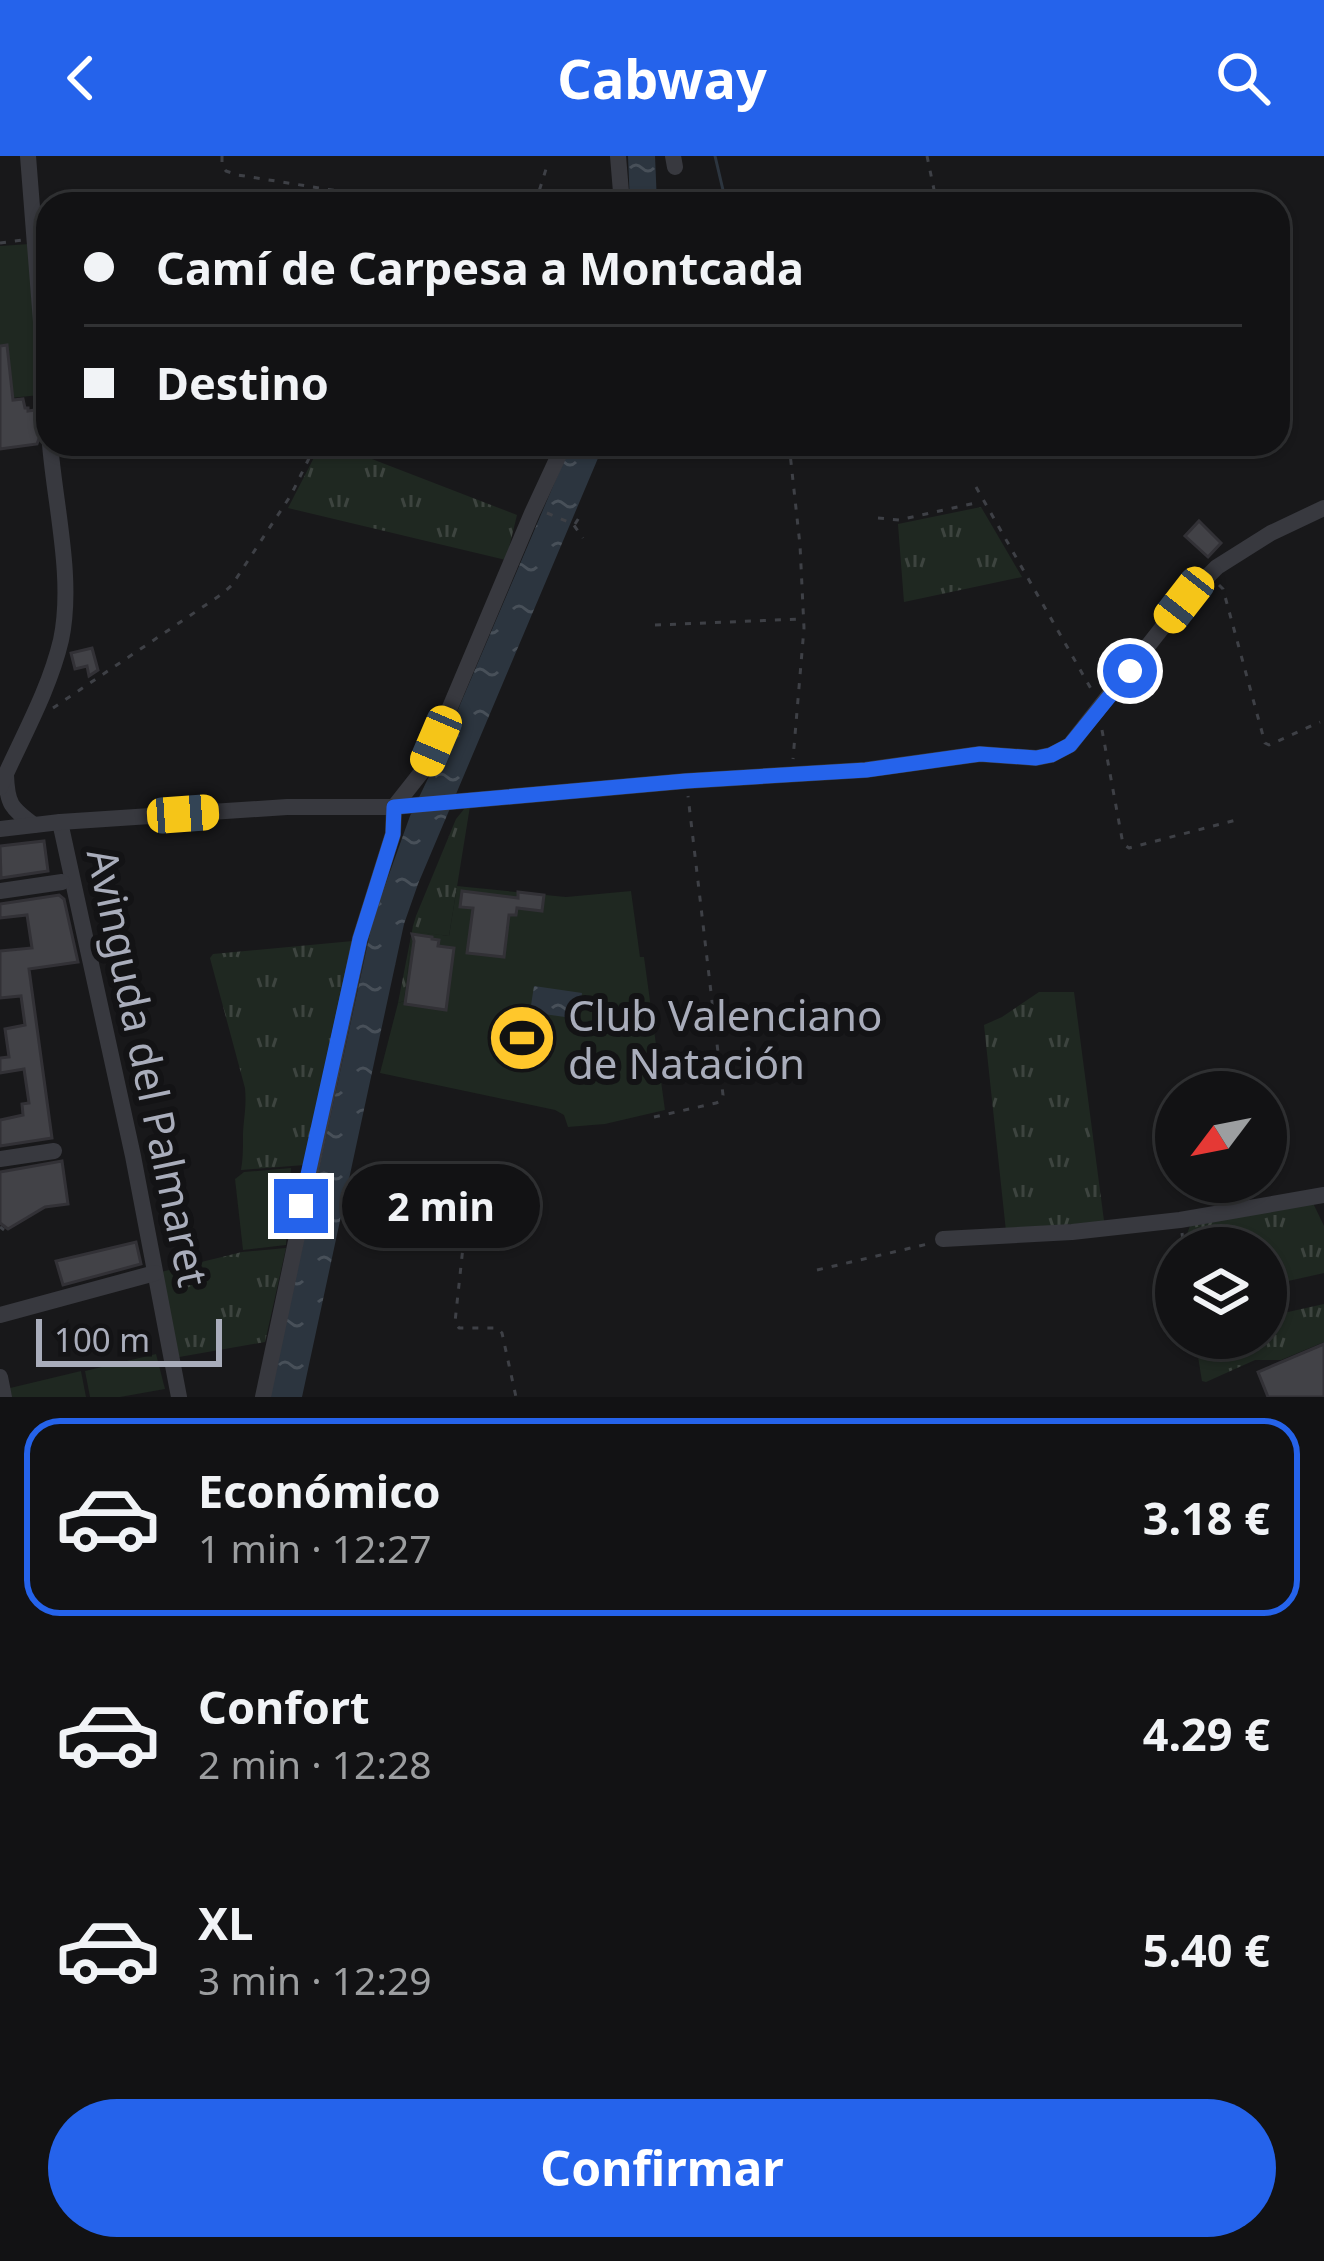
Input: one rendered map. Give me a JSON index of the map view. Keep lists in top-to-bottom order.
{
  "streets": {
    "street": ["Avinguda del Palmaret"]
  },
  "places": {
    "sports": ["Club Valenciano de Natación"]
  },
  "scale_bar": "100 m",
  "north": "bottom left",
  "page": {
    "header": "Cabway",
    "banner": ["Camí de Carpesa a Montcada", "Destino"],
    "bubble": "2 min",
    "scale": "100 m",
    "list": [
      {
        "name": "Económico",
        "note": "1 min · 12:27",
        "value": "3.18 €"
      },
      {
        "name": "Confort",
        "note": "2 min · 12:28",
        "value": "4.29 €"
      },
      {
        "name": "XL",
        "note": "3 min · 12:29",
        "value": "5.40 €"
      }
    ],
    "buttons": "Confirmar"
  }
}
